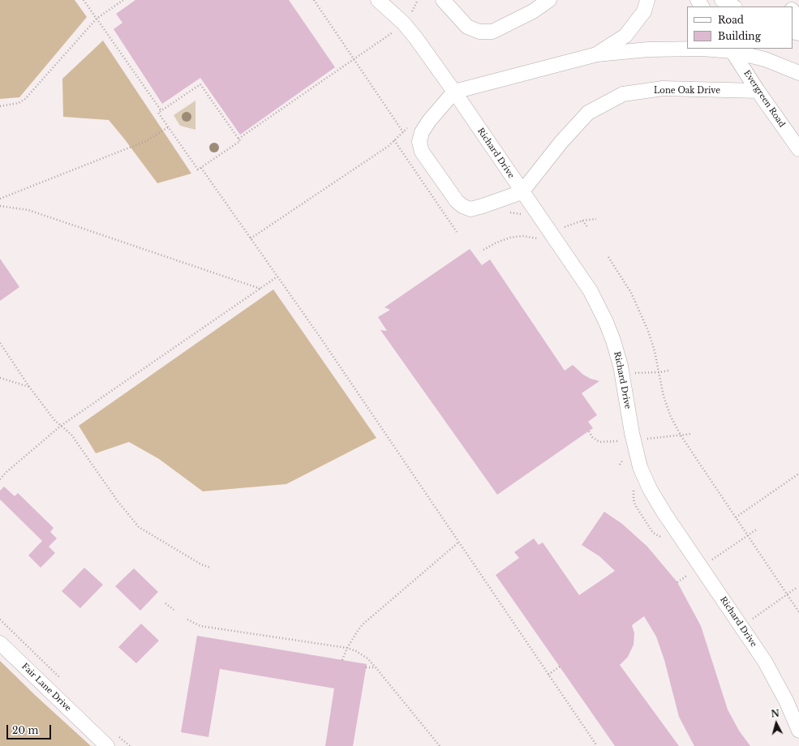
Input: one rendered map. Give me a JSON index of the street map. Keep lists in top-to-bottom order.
{
  "streets": {
    "street": [
      "Lone Oak Drive",
      "Evergreen Road",
      "Richard Drive",
      "Fair Lane Drive"
    ]
  },
  "crossings": [
    ["Lone Oak Drive", "Evergreen Road"],
    ["Lone Oak Drive", "Richard Drive"]
  ],
  "legend": ["Road", "Building"],
  "scale_bar": "20 m",
  "north": "top"
}
